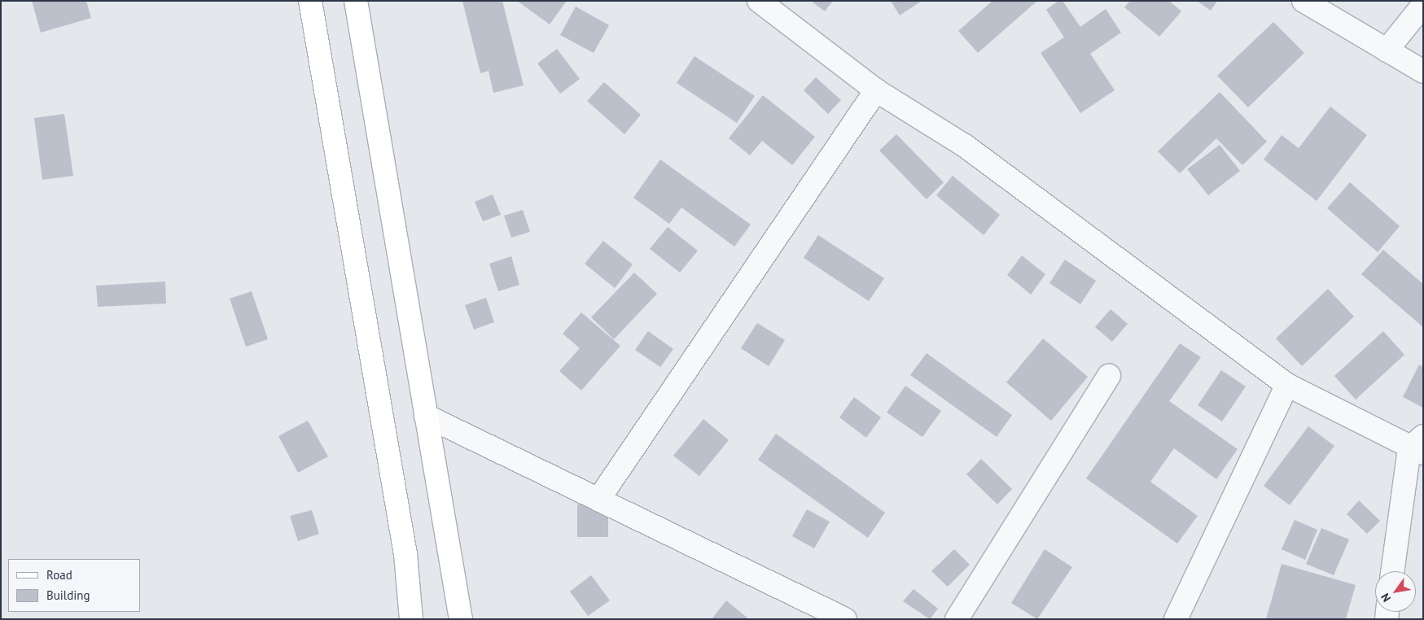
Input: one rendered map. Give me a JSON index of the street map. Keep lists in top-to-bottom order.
{
  "legend": ["Road", "Building"],
  "north": "bottom left"
}
